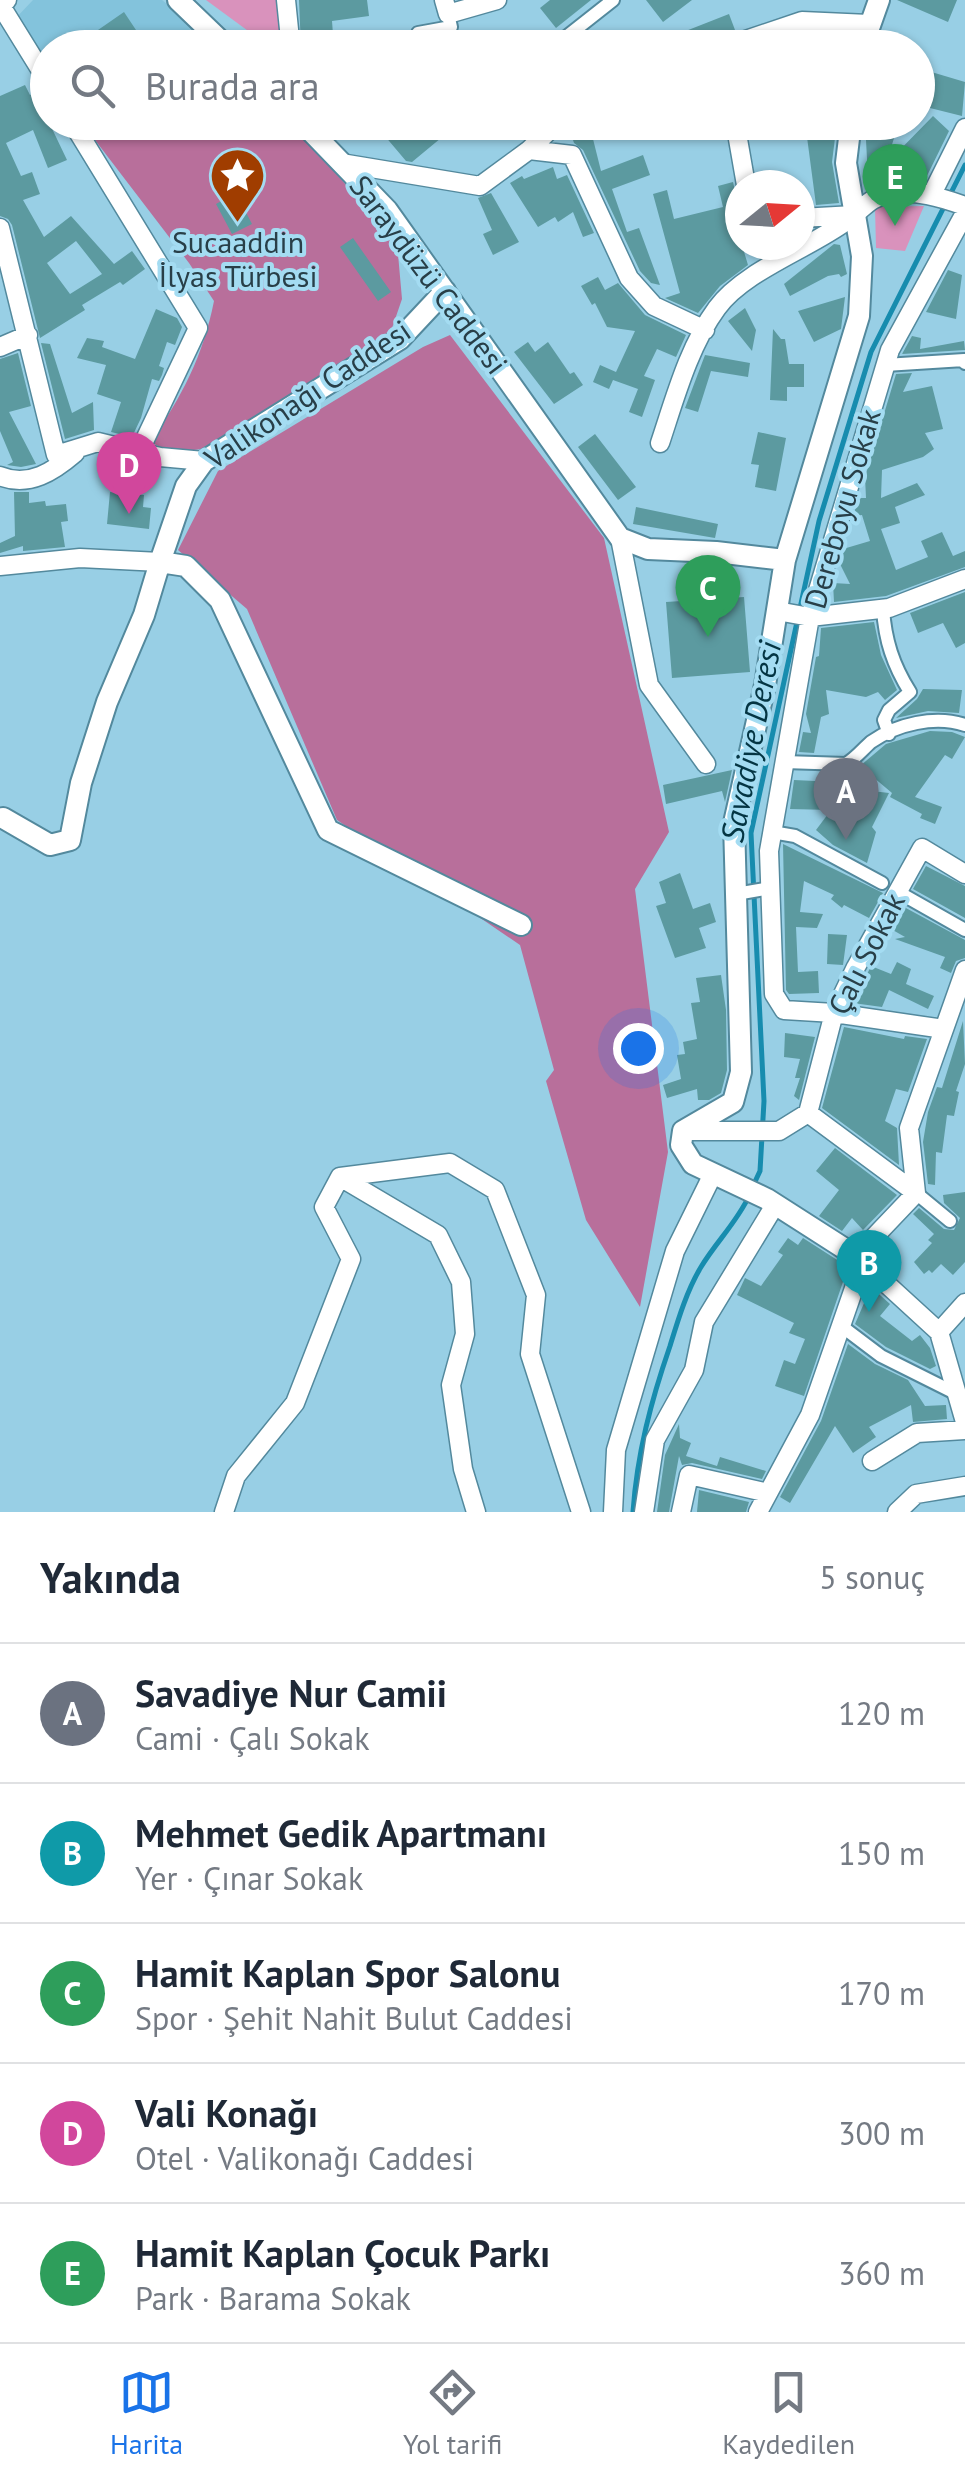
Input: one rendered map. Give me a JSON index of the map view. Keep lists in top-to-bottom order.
{
  "streets": {
    "street": [
      "Saraydüzü Caddesi",
      "Valikonağı Caddesi",
      "Dereboyu Sokak",
      "Çalı Sokak"
    ]
  },
  "crossings": [
    ["Saraydüzü Caddesi", "Valikonağı Caddesi"],
    ["Dereboyu Sokak", "Çalı Sokak"]
  ],
  "water": ["Savadiye Deresi"],
  "places": {
    "place": ["Sucaaddin İlyas Türbesi"]
  },
  "north": "right",
  "page": {
    "search": "Burada ara",
    "pins": [
      "E",
      "D",
      "C",
      "A",
      "B"
    ],
    "heading": ["Yakında", "5 sonuç"],
    "list": [
      {
        "mark": "A",
        "name": "Savadiye Nur Camii",
        "note": "Cami · Çalı Sokak",
        "value": "120 m"
      },
      {
        "mark": "B",
        "name": "Mehmet Gedik Apartmanı",
        "note": "Yer · Çınar Sokak",
        "value": "150 m"
      },
      {
        "mark": "C",
        "name": "Hamit Kaplan Spor Salonu",
        "note": "Spor · Şehit Nahit Bulut Caddesi",
        "value": "170 m"
      },
      {
        "mark": "D",
        "name": "Vali Konağı",
        "note": "Otel · Valikonağı Caddesi",
        "value": "300 m"
      },
      {
        "mark": "E",
        "name": "Hamit Kaplan Çocuk Parkı",
        "note": "Park · Barama Sokak",
        "value": "360 m"
      }
    ],
    "nav": ["Harita", "Yol tarifi", "Kaydedilen"]
  }
}
